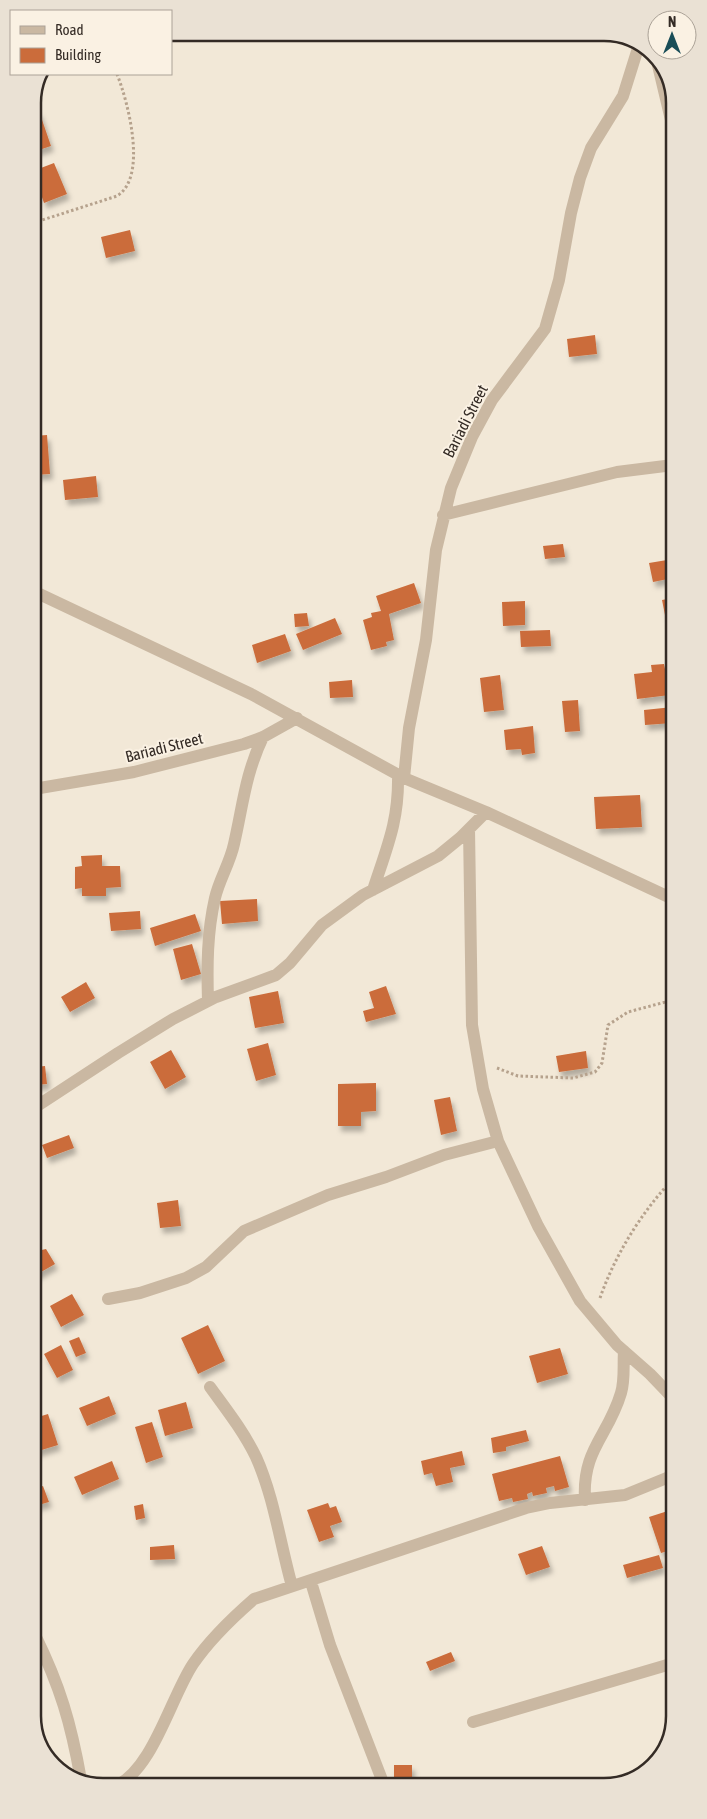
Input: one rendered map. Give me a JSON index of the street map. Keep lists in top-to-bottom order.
{
  "streets": {
    "street": ["Bariadi Street"]
  },
  "legend": ["Road", "Building"],
  "north": "top"
}
